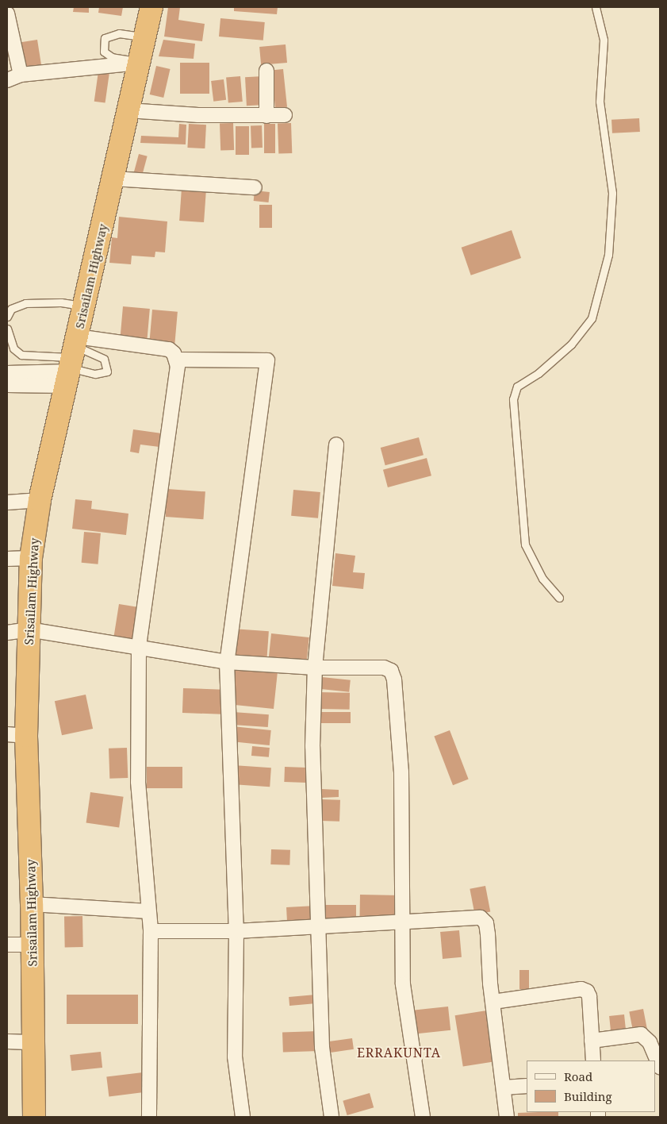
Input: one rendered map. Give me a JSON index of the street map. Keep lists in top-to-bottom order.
{
  "streets": {
    "highway": ["Srisailam Highway"]
  },
  "districts": ["ERRAKUNTA"],
  "legend": ["Road", "Building"]
}
